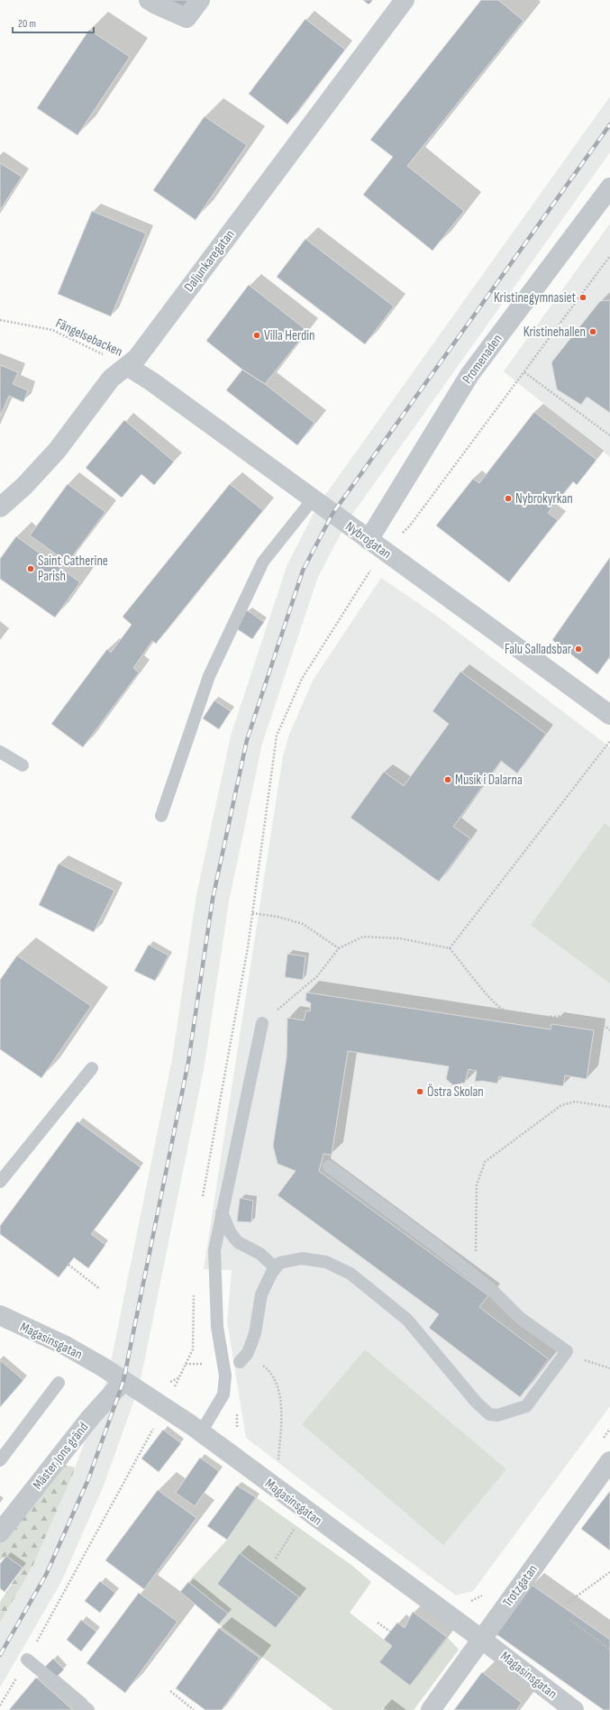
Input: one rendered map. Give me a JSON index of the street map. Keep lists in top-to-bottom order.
{
  "streets": {
    "street": [
      "Daljunkaregatan",
      "Promenaden",
      "Nybrogatan",
      "Magasinsgatan",
      "Mäster Jons gränd",
      "Trotzgatan"
    ],
    "path": ["Fängelsebacken"]
  },
  "crossings": [
    ["Daljunkaregatan", "Fängelsebacken"],
    ["Daljunkaregatan", "Nybrogatan"],
    ["Fängelsebacken", "Nybrogatan"],
    ["Promenaden", "Nybrogatan"],
    ["Magasinsgatan", "Mäster Jons gränd"],
    ["Magasinsgatan", "Trotzgatan"]
  ],
  "places": [
    "Kristinegymnasiet",
    "Kristinehallen",
    "Villa Herdin",
    "Nybrokyrkan",
    "Saint Catherine Parish",
    "Falu Salladsbar",
    "Musik i Dalarna",
    "Östra Skolan"
  ],
  "scale_bar": "20 m"
}
